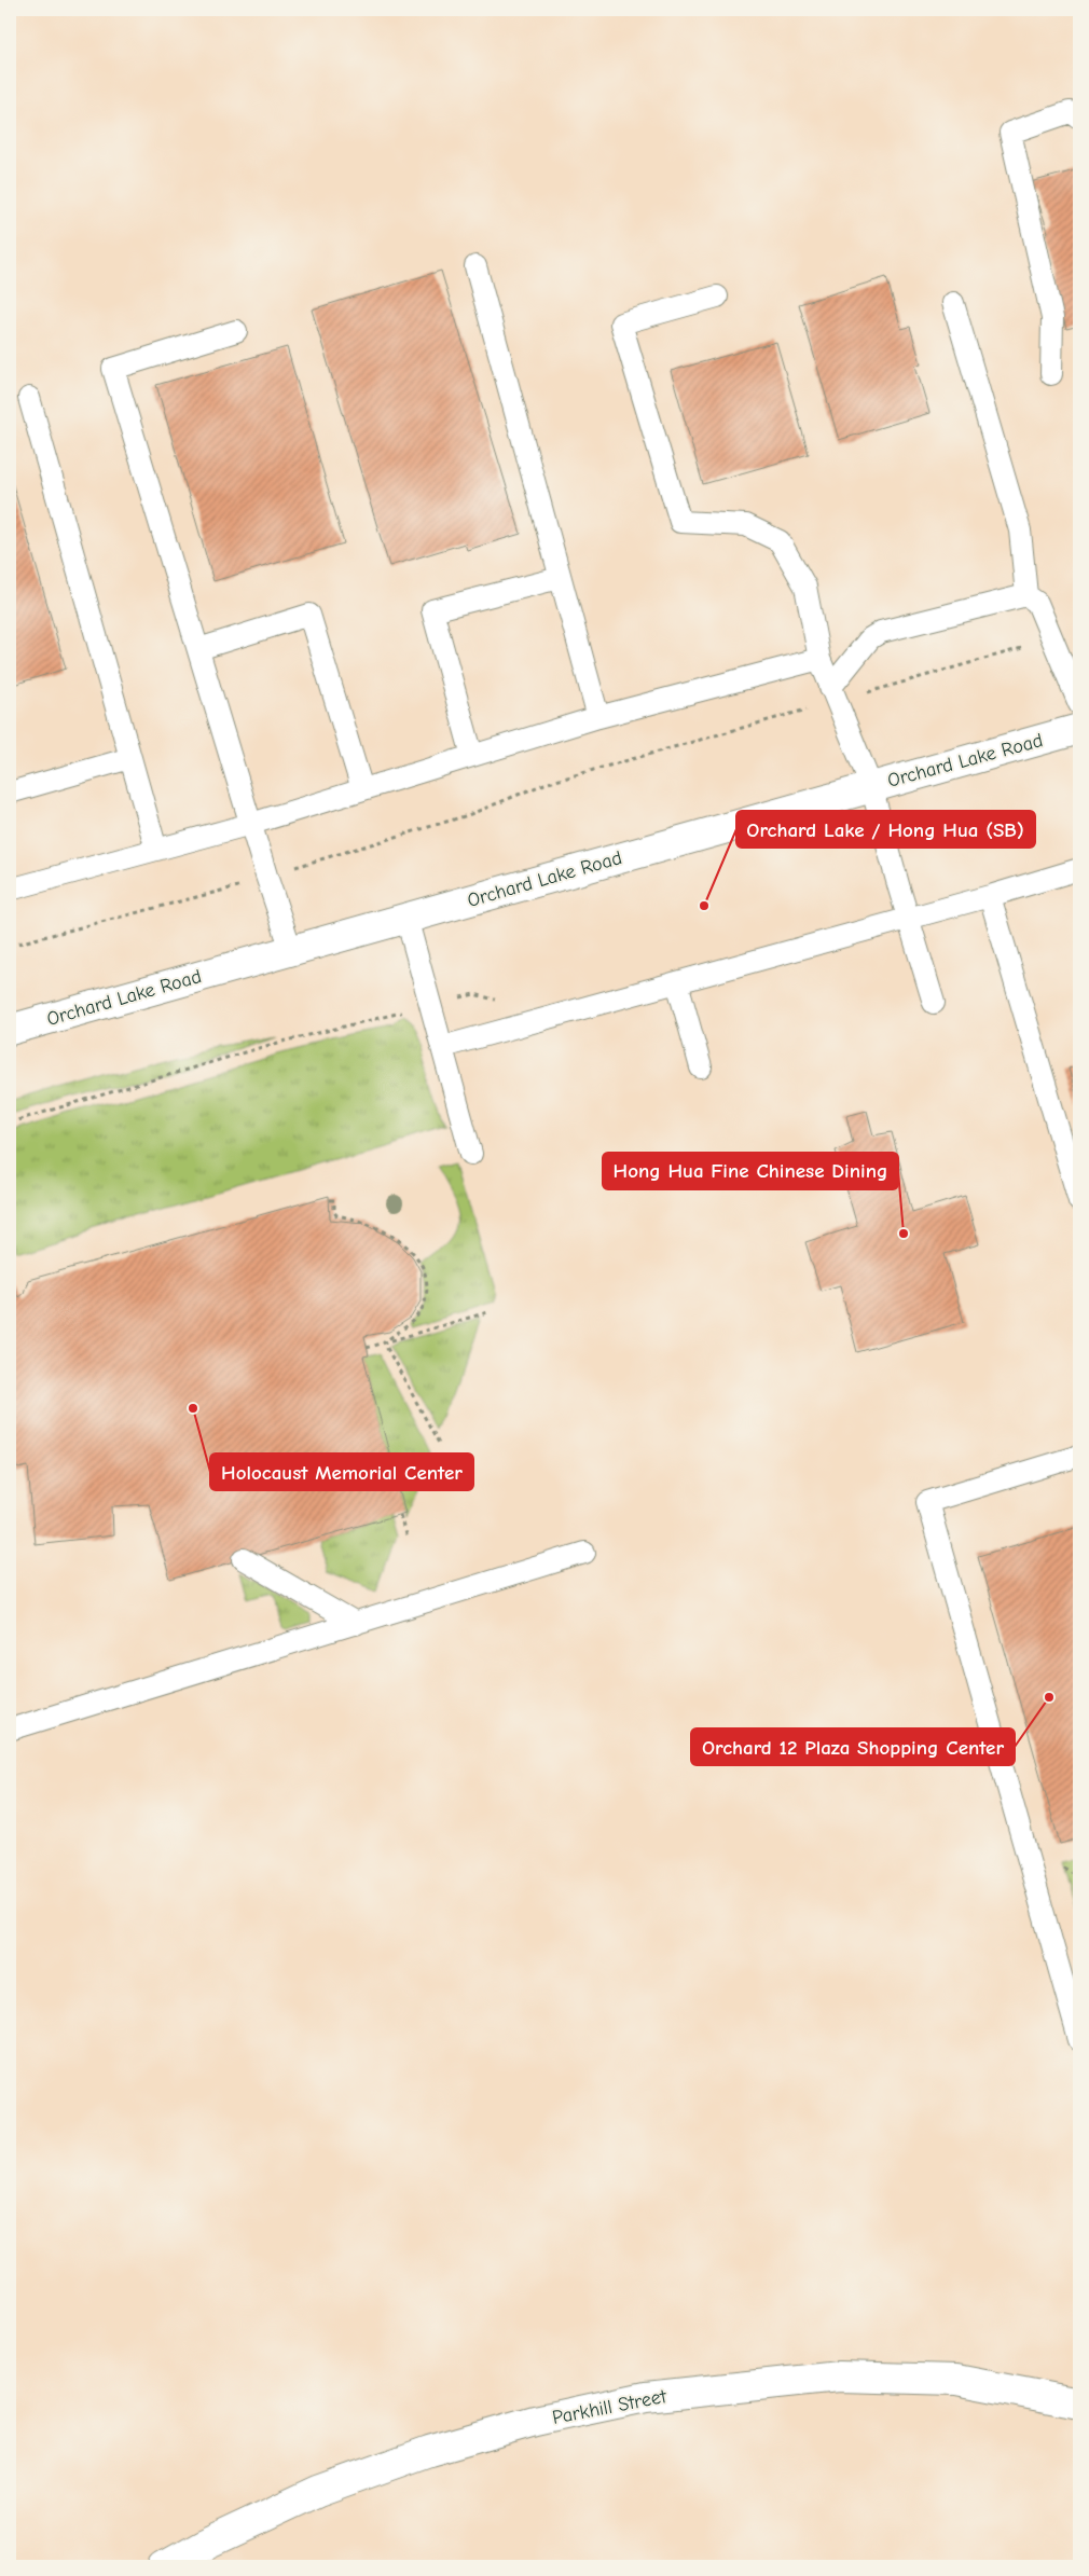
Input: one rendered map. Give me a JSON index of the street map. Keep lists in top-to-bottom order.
{
  "streets": {
    "main road": ["Orchard Lake Road", "Parkhill Street"]
  },
  "places": [
    "Orchard Lake / Hong Hua (SB)",
    "Hong Hua Fine Chinese Dining",
    "Holocaust Memorial Center",
    "Orchard 12 Plaza Shopping Center"
  ]
}
